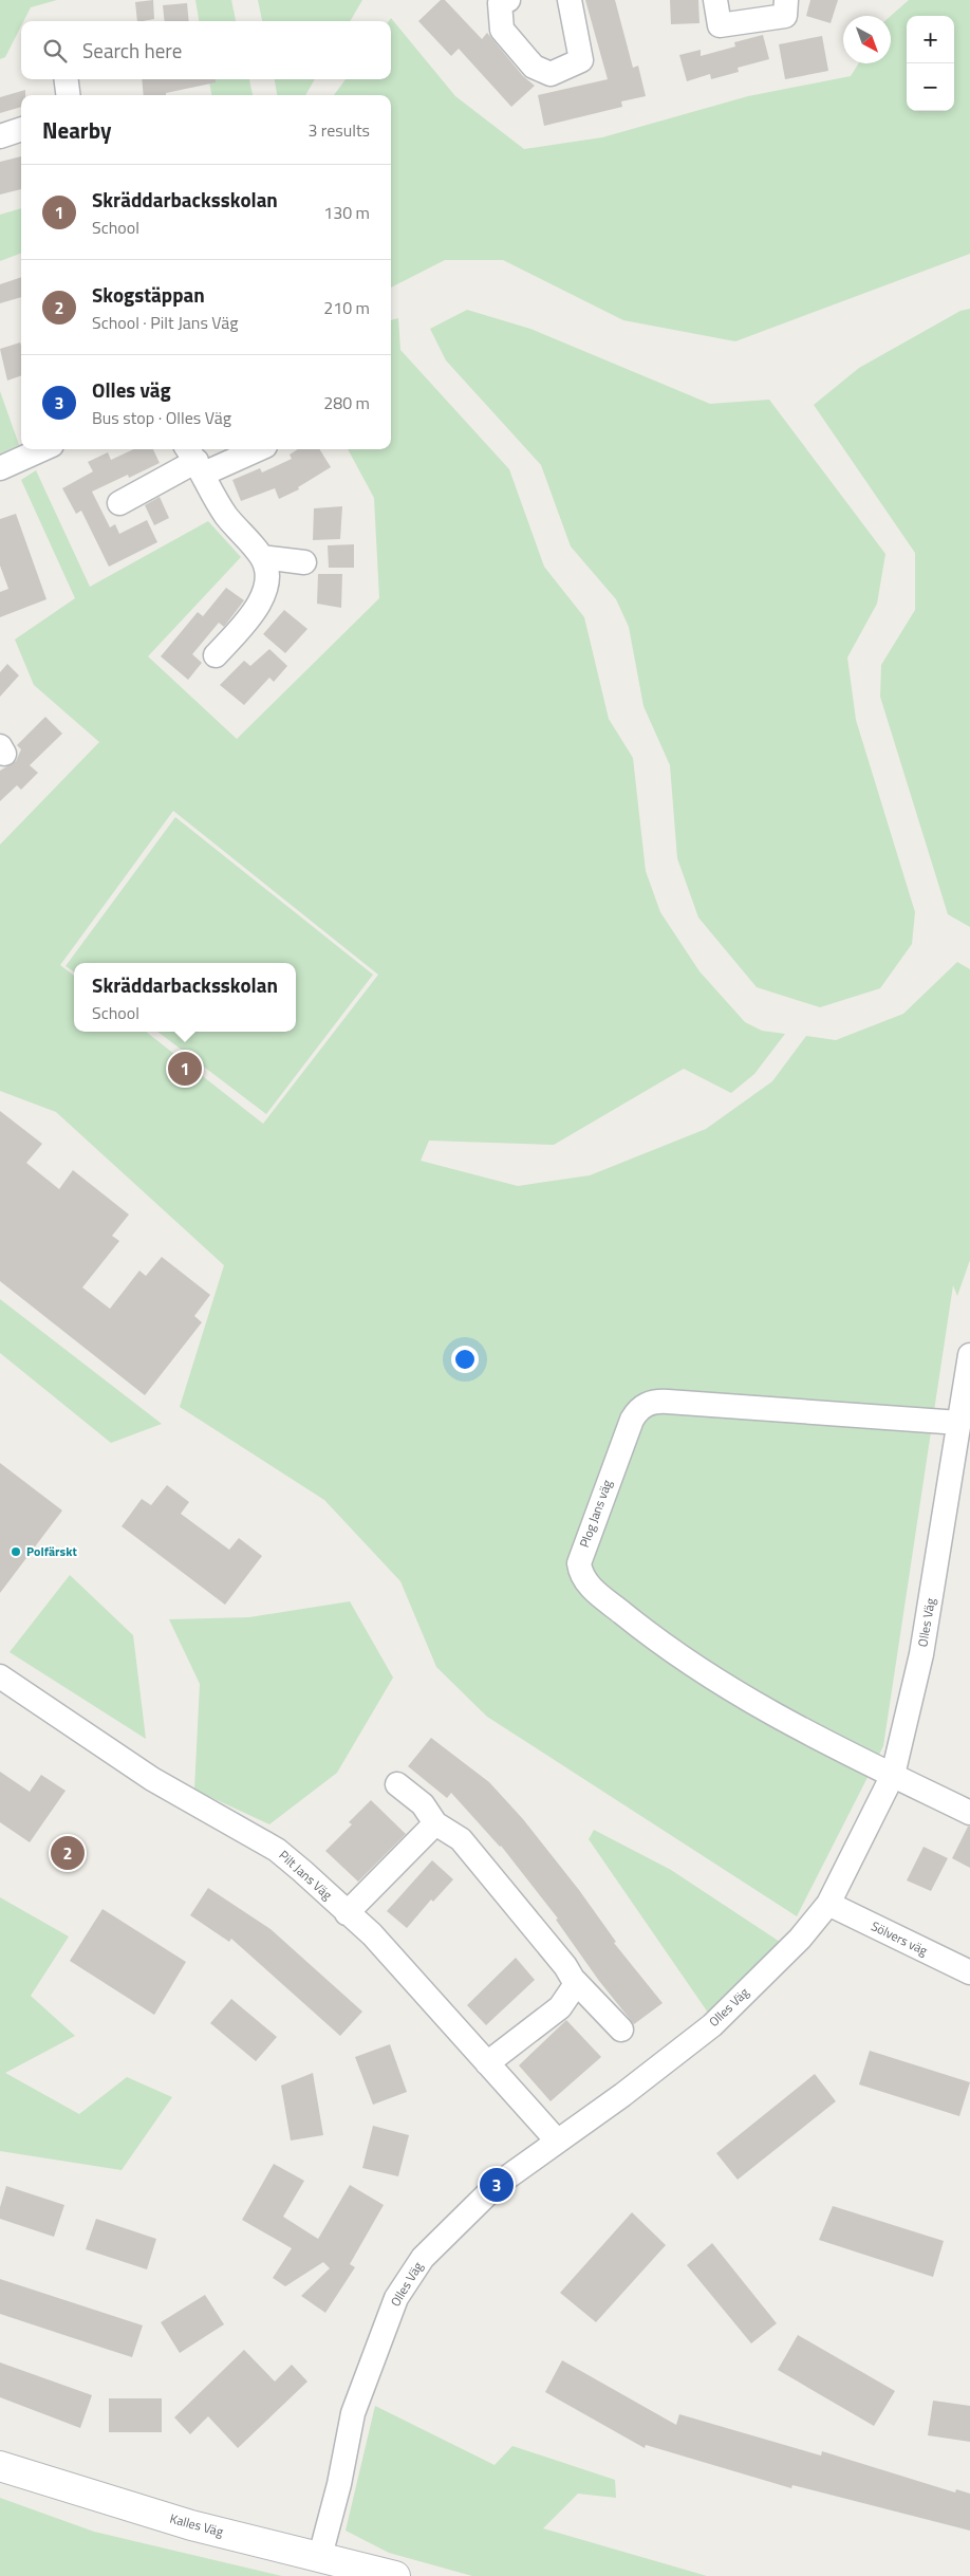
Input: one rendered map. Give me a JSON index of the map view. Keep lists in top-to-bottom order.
{
  "streets": {
    "street": [
      "Plog Jans väg",
      "Olles Väg",
      "Pilt Jans Väg",
      "Sölvers väg",
      "Kalles Väg"
    ]
  },
  "crossings": [
    ["Plog Jans väg", "Olles Väg"],
    ["Olles Väg", "Pilt Jans Väg"],
    ["Olles Väg", "Sölvers väg"],
    ["Olles Väg", "Kalles Väg"]
  ],
  "places": ["Polfärskt"],
  "north": "bottom right",
  "page": {
    "map_buttons": ["+", "−"],
    "search": "Search here",
    "heading": ["Nearby", "3 results"],
    "list": [
      {
        "mark": "1",
        "name": "Skräddarbacksskolan",
        "note": "School",
        "value": "130 m"
      },
      {
        "mark": "2",
        "name": "Skogstäppan",
        "note": "School · Pilt Jans Väg",
        "value": "210 m"
      },
      {
        "mark": "3",
        "name": "Olles väg",
        "note": "Bus stop · Olles Väg",
        "value": "280 m"
      }
    ],
    "popup": ["Skräddarbacksskolan", "School"],
    "pins": ["1", "2", "3"]
  }
}
